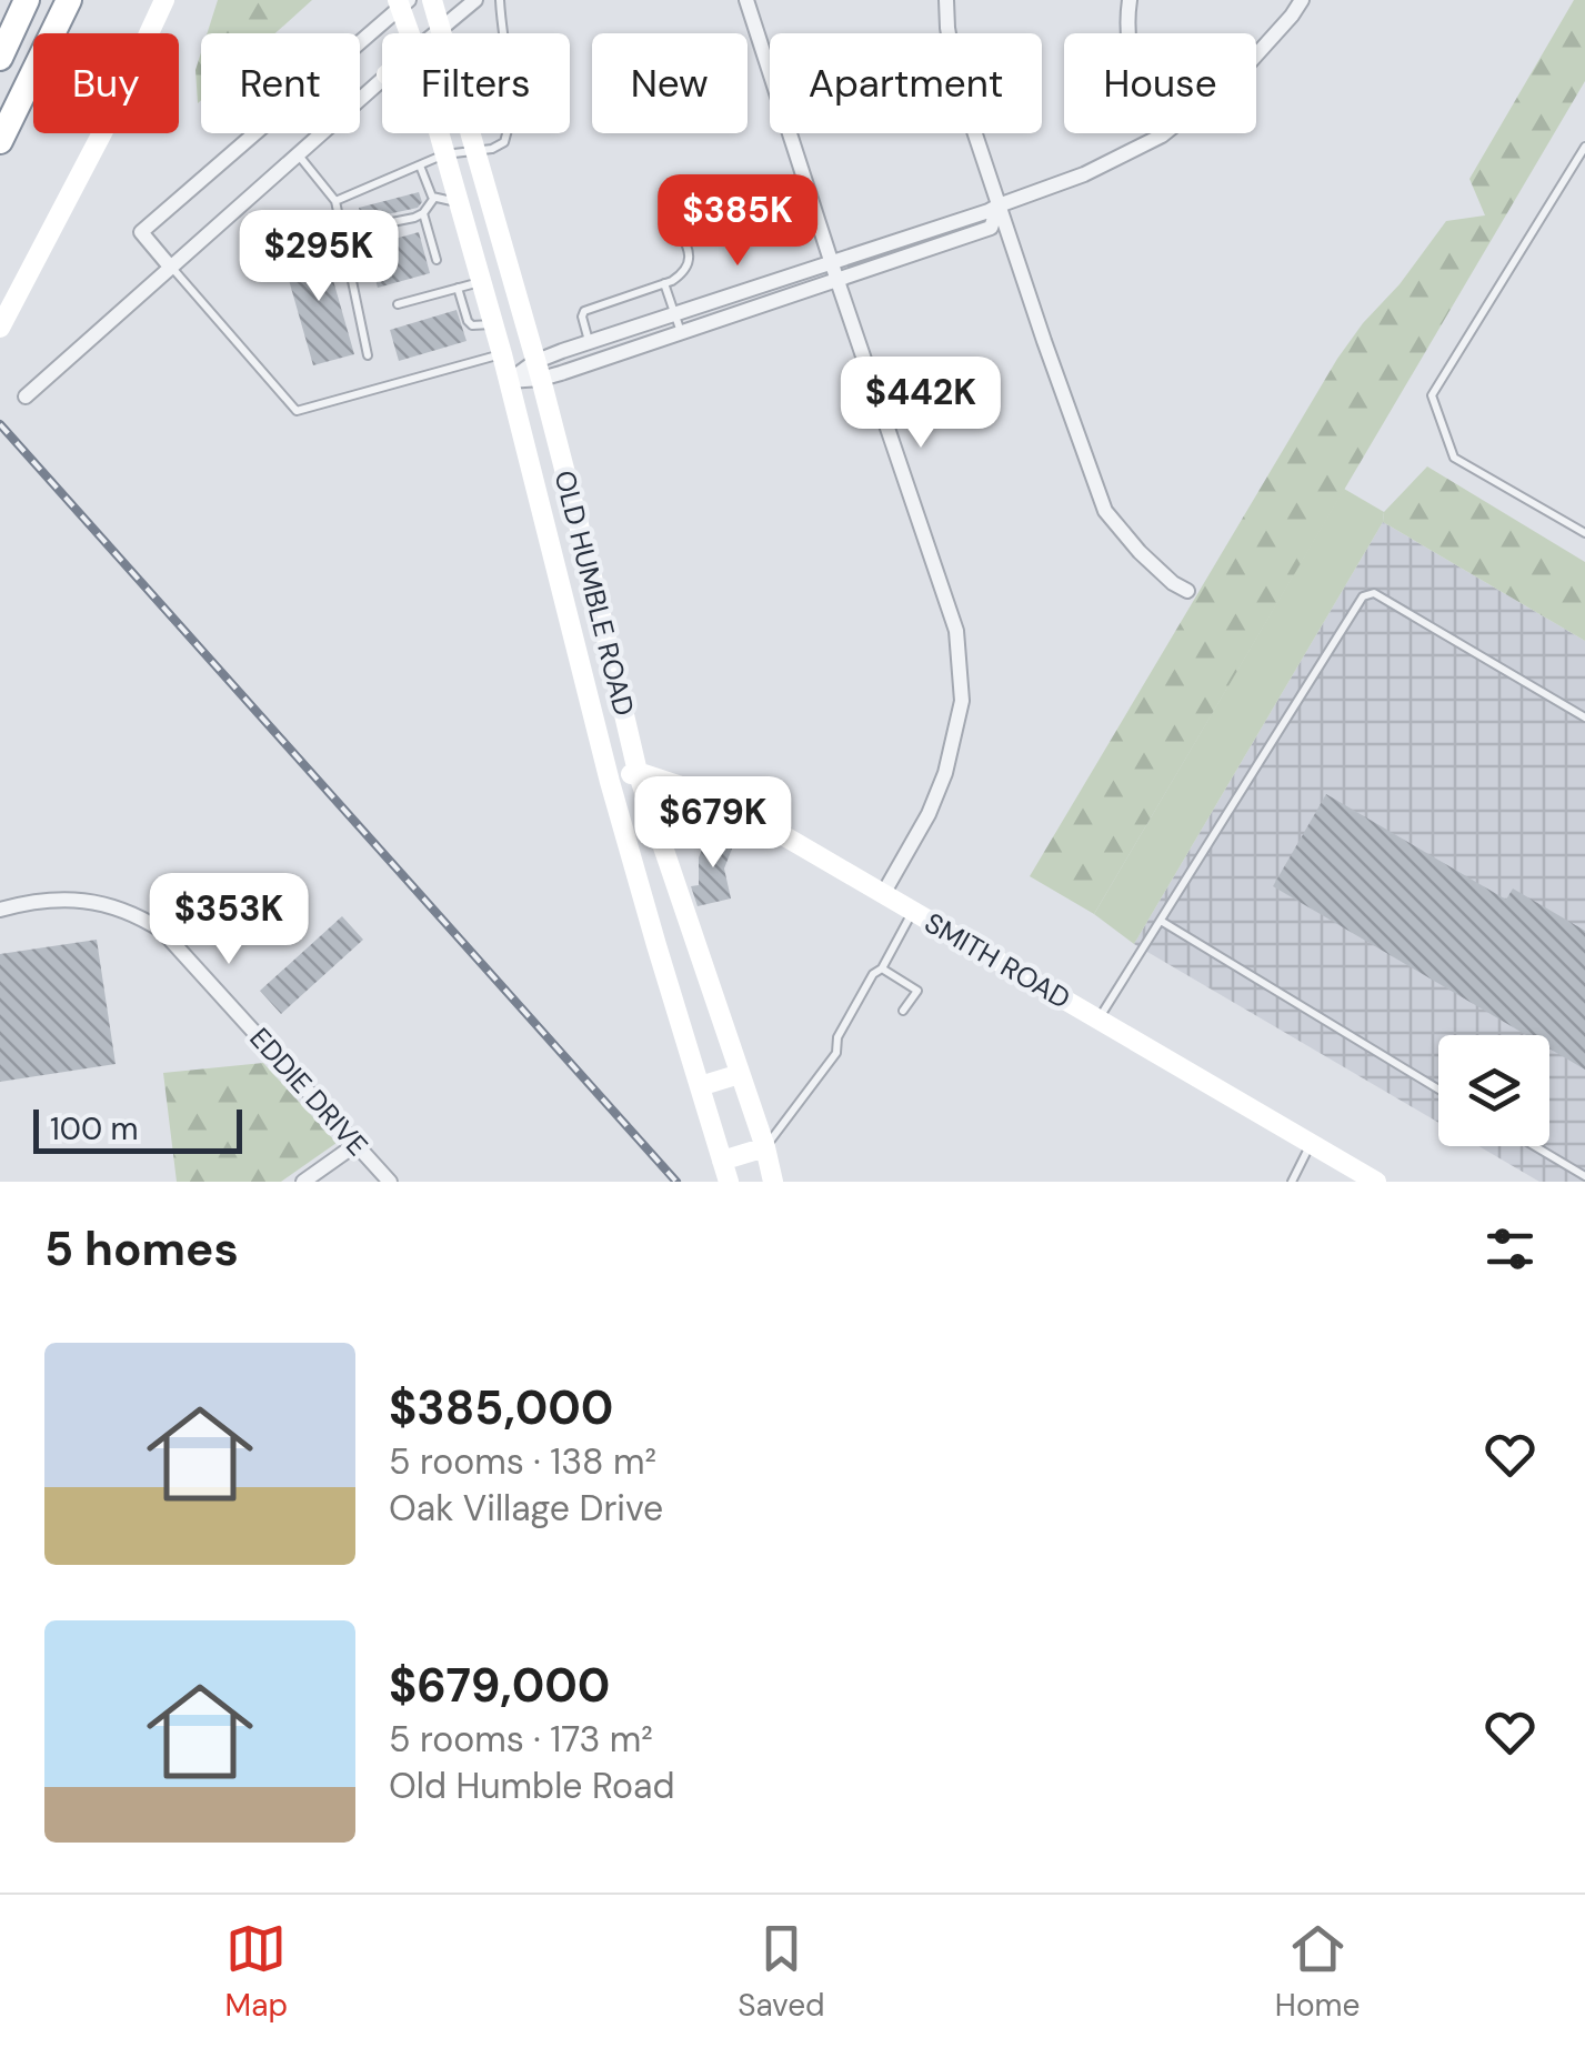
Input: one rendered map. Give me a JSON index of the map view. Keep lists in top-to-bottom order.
{
  "streets": {
    "main road": ["OLD HUMBLE ROAD", "SMITH ROAD"],
    "street": ["EDDIE DRIVE"]
  },
  "crossings": [
    ["OLD HUMBLE ROAD", "SMITH ROAD"]
  ],
  "scale_bar": "100 m",
  "page": {
    "chip": [
      "Buy",
      "Rent",
      "Filters",
      "New",
      "Apartment",
      "House"
    ],
    "price": [
      "$385K",
      "$295K",
      "$442K",
      "$679K",
      "$353K"
    ],
    "scale": "100 m",
    "heading": "5 homes",
    "list": [
      {
        "name": "$385,000",
        "note": "5 rooms · 138 m² · Oak Village Drive"
      },
      {
        "name": "$679,000",
        "note": "5 rooms · 173 m² · Old Humble Road"
      }
    ],
    "tabs": ["Map", "Saved", "Home"]
  }
}
